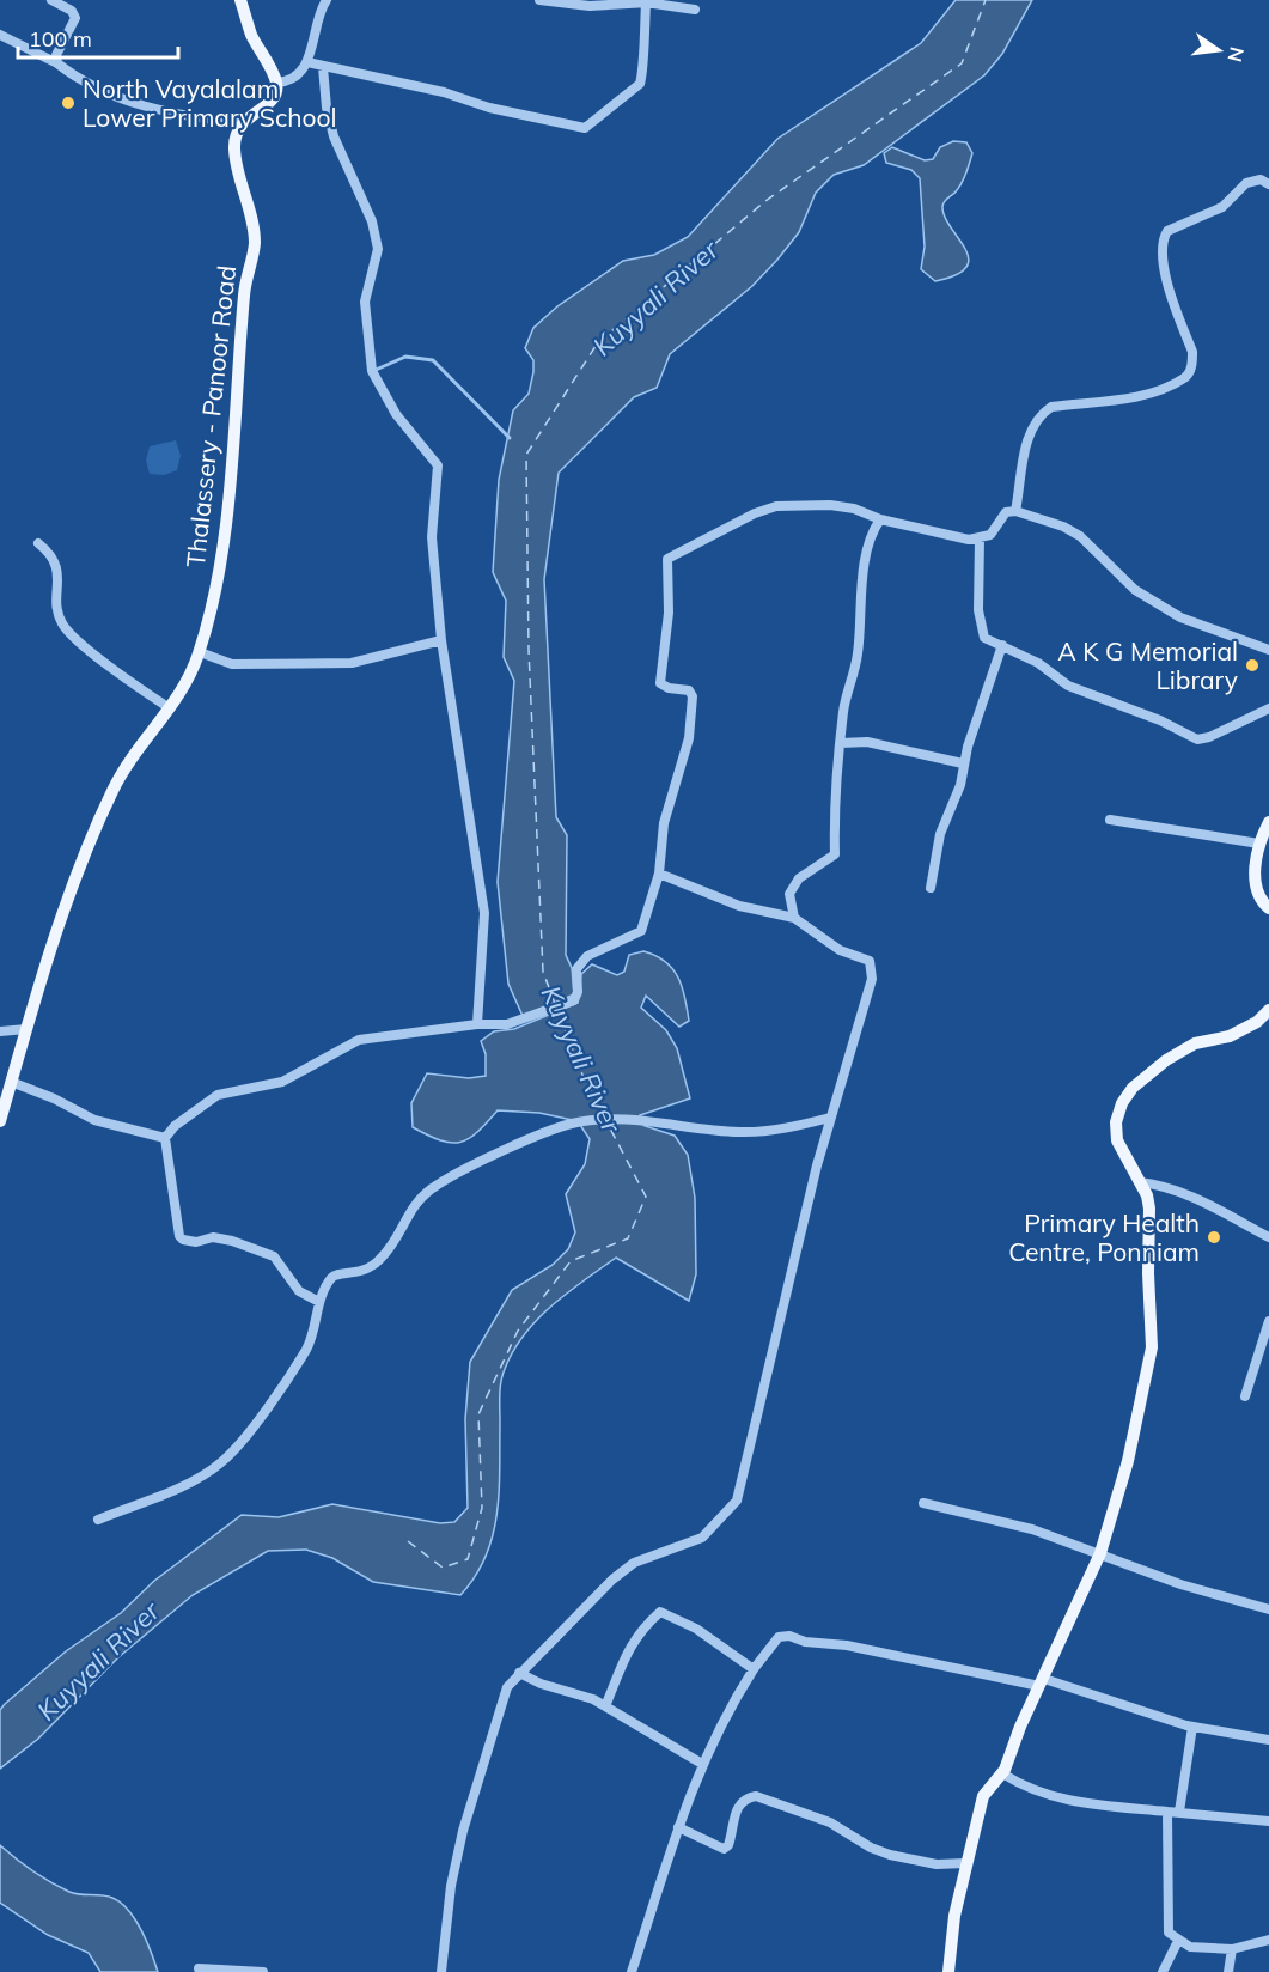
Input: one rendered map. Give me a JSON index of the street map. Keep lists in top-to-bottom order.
{
  "streets": {
    "main road": ["Thalassery - Panoor Road"]
  },
  "water": ["Kuyyali River"],
  "places": ["North Vayalalam Lower Primary School", "A K G Memorial Library", "Primary Health Centre, Ponniam"],
  "scale_bar": "100 m",
  "north": "right"
}
